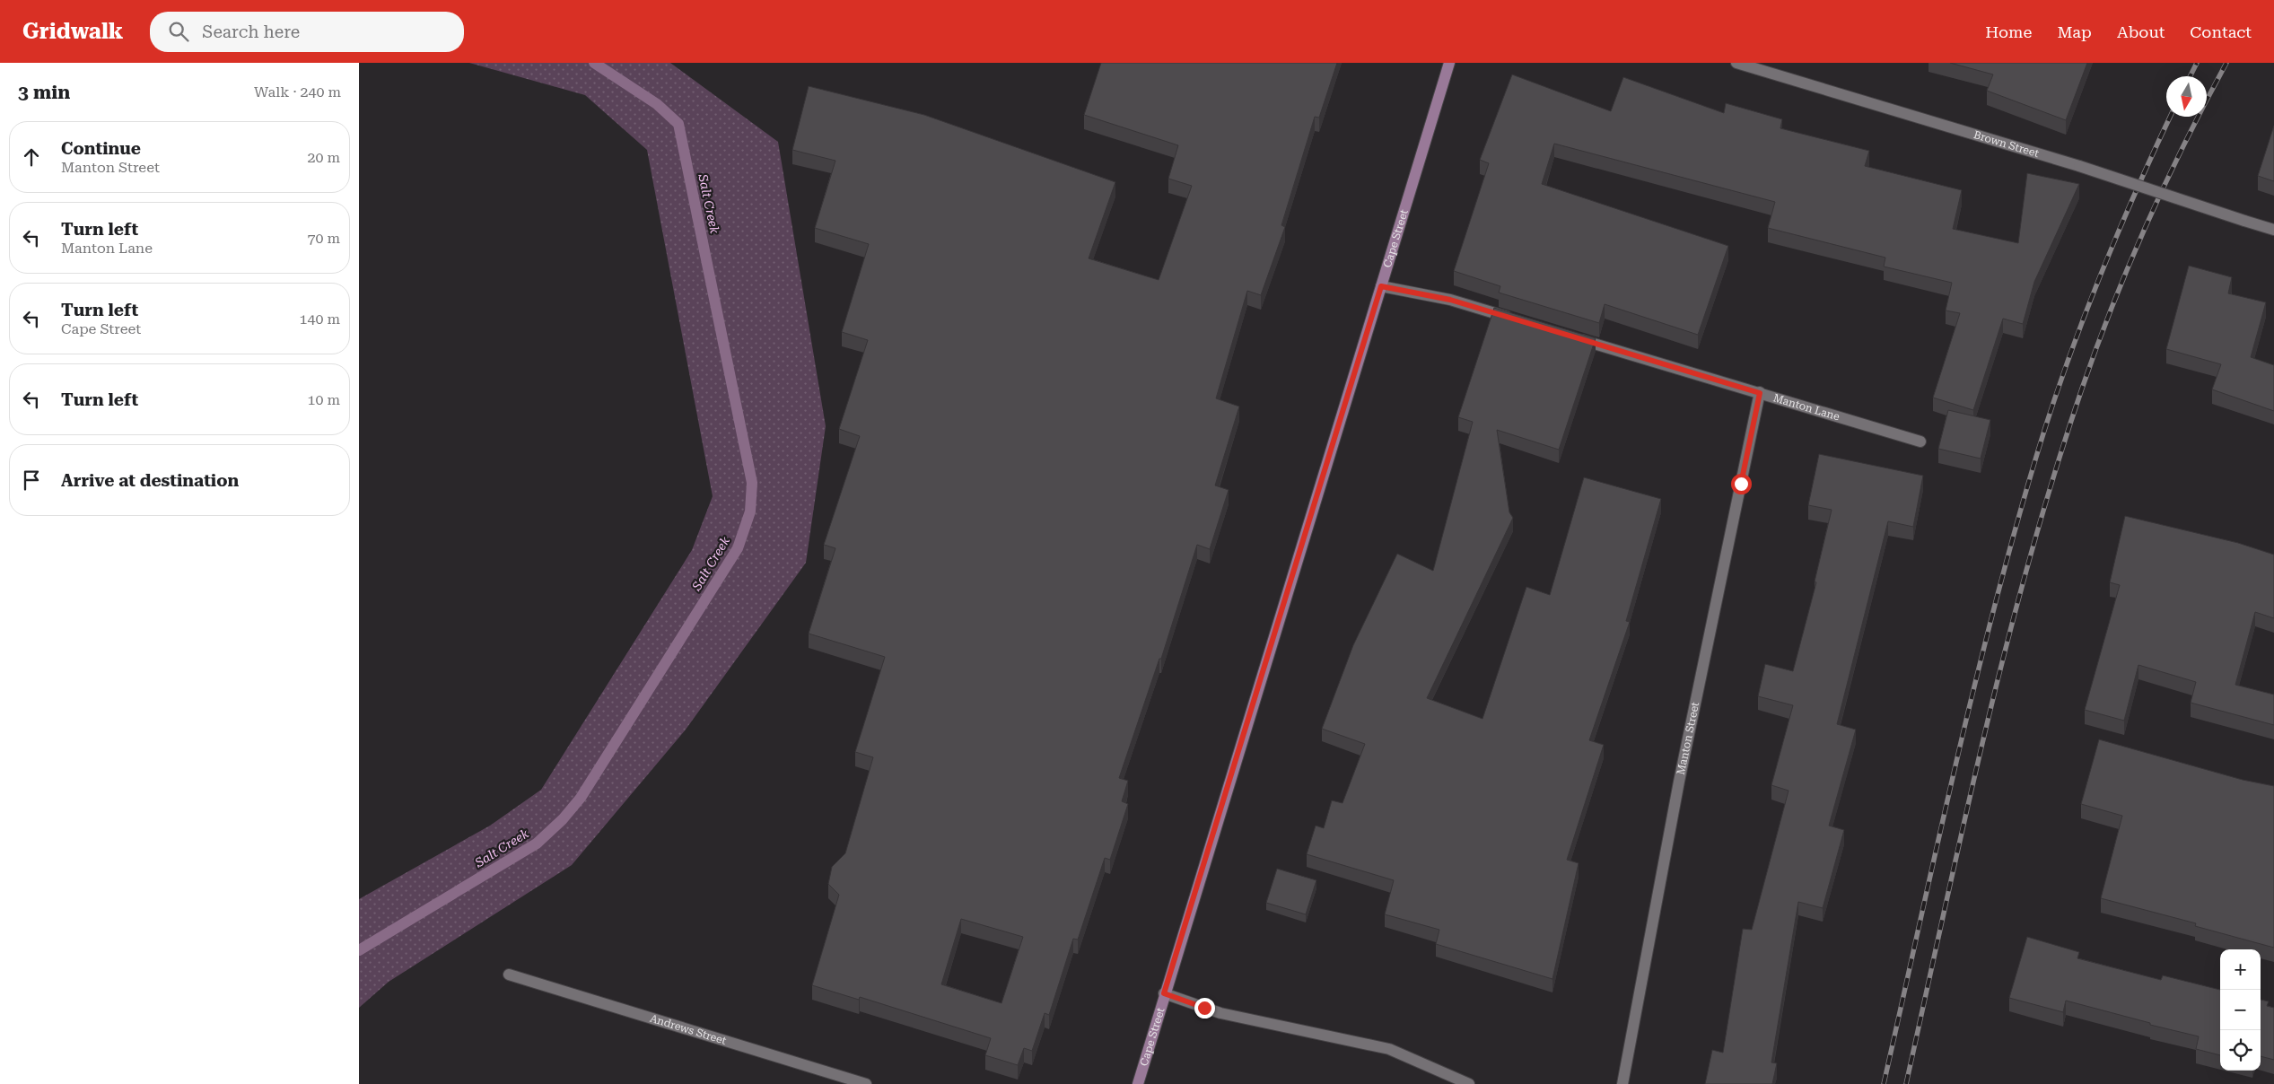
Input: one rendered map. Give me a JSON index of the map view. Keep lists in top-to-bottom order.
{
  "streets": {
    "street": [
      "Brown Street",
      "Cape Street",
      "Manton Lane",
      "Manton Street",
      "Andrews Street"
    ]
  },
  "crossings": [
    ["Manton Lane", "Manton Street"]
  ],
  "water": ["Salt Creek"],
  "north": "bottom",
  "page": {
    "header": "Gridwalk",
    "search": "Search here",
    "nav": [
      "Home",
      "Map",
      "About",
      "Contact"
    ],
    "heading": ["3 min", "Walk · 240 m"],
    "list": [
      ["Continue", "Manton Street", "20 m"],
      ["Turn left", "Manton Lane", "70 m"],
      ["Turn left", "Cape Street", "140 m"],
      ["Turn left", "10 m"],
      "Arrive at destination"
    ],
    "map_buttons": ["+", "−"]
  }
}
